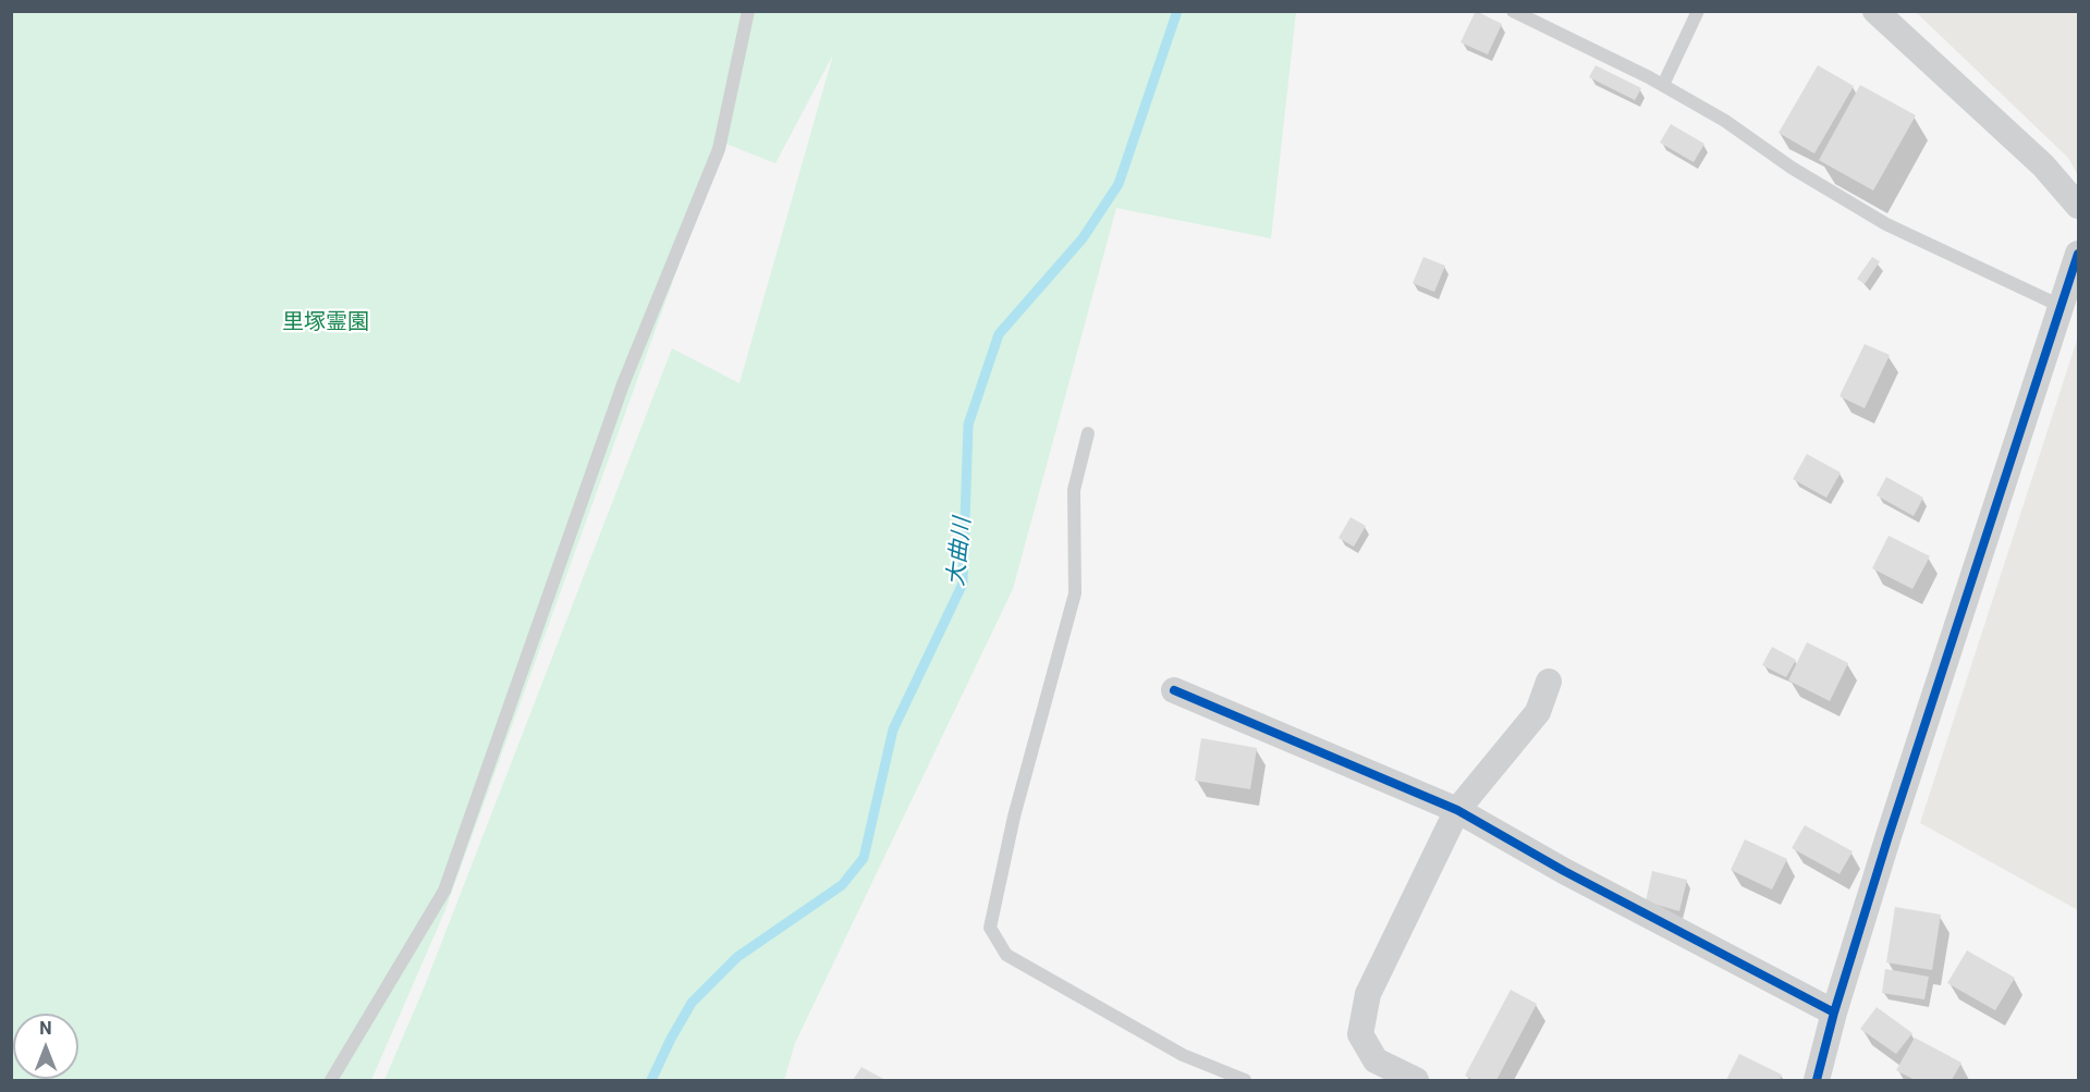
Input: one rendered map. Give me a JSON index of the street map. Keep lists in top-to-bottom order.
{
  "water": ["大曲川"],
  "parks": ["里塚霊園"],
  "north": "top"
}
